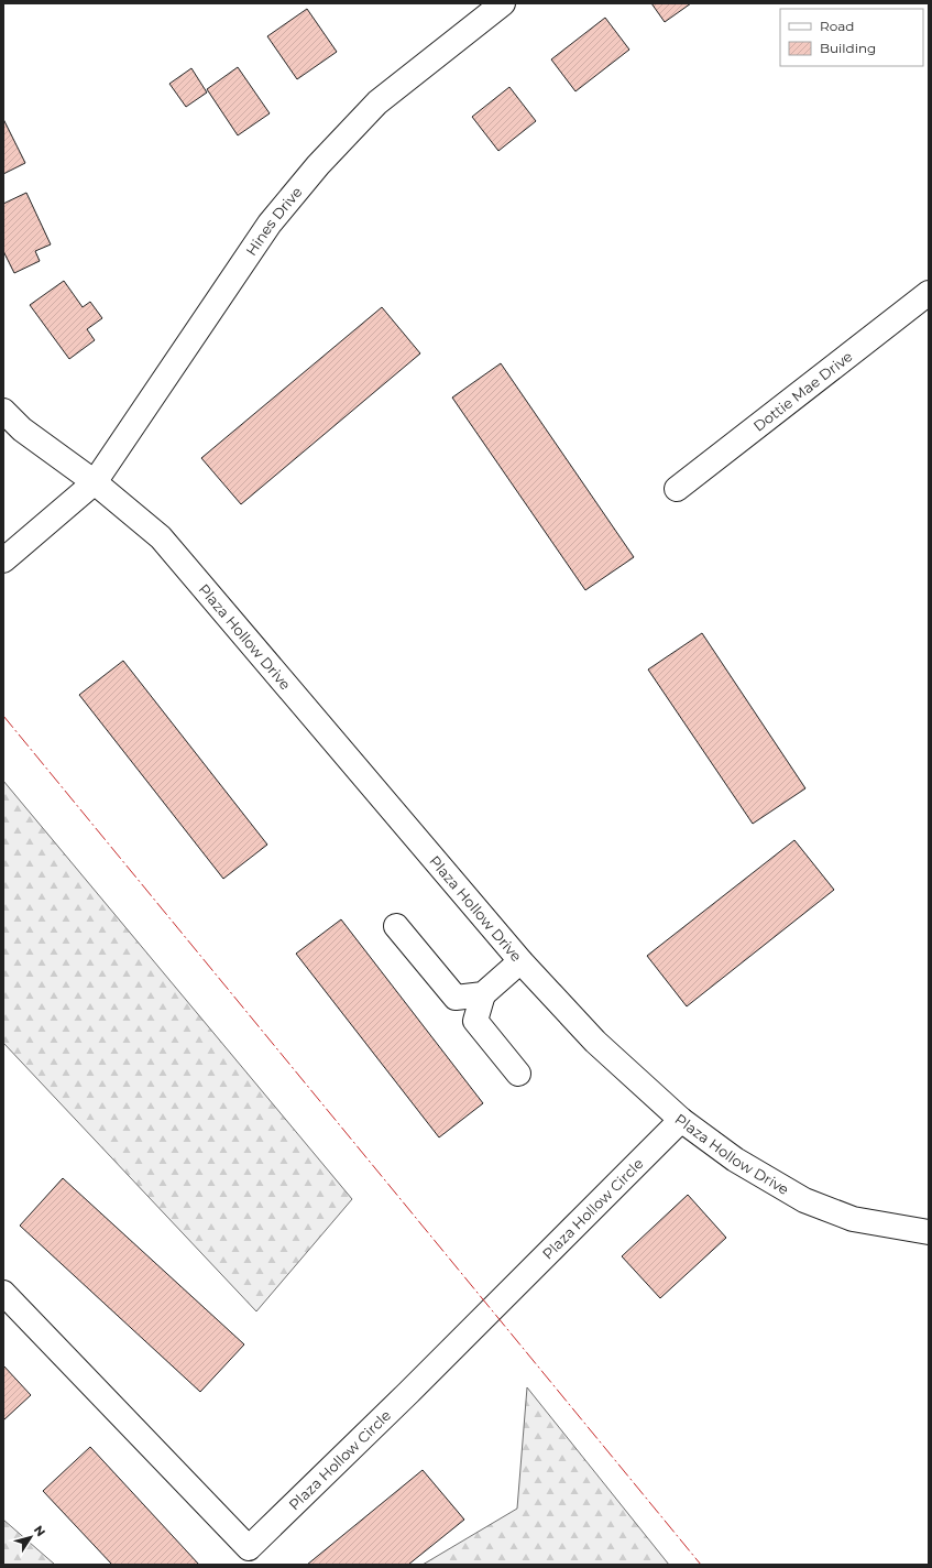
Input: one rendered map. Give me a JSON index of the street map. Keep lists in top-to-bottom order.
{
  "streets": {
    "street": [
      "Hines Drive",
      "Dottie Mae Drive",
      "Plaza Hollow Drive",
      "Plaza Hollow Circle"
    ]
  },
  "crossings": [
    ["Hines Drive", "Plaza Hollow Drive"],
    ["Plaza Hollow Drive", "Plaza Hollow Circle"]
  ],
  "legend": ["Road", "Building"],
  "north": "top right"
}
